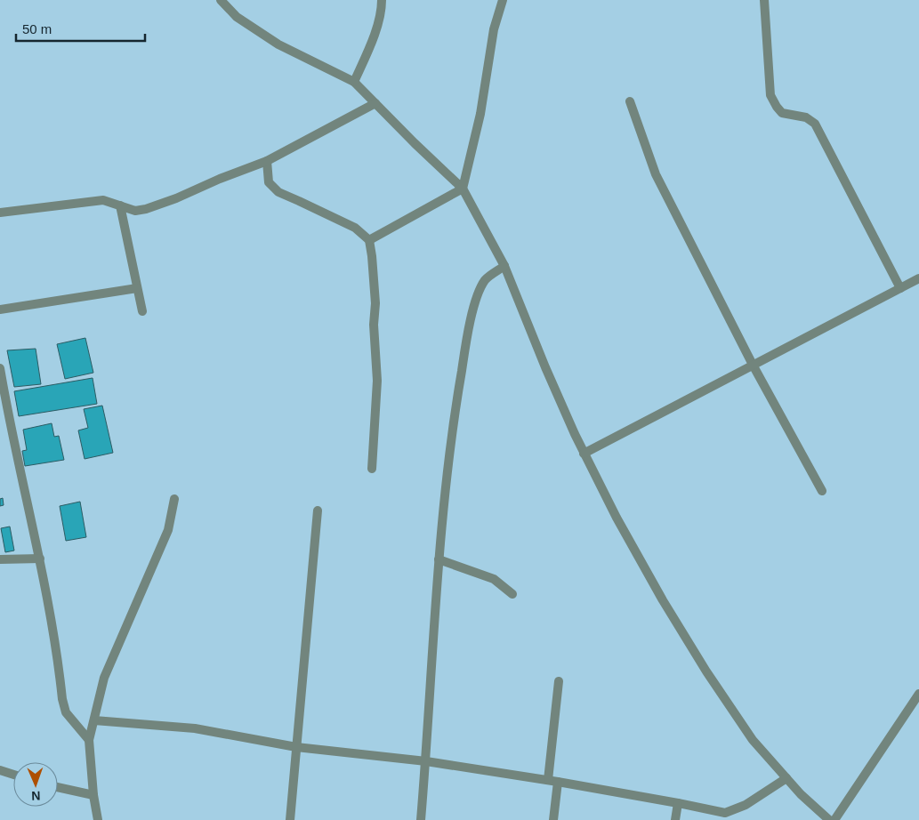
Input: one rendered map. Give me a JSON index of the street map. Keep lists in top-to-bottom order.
{
  "scale_bar": "50 m",
  "north": "bottom"
}
